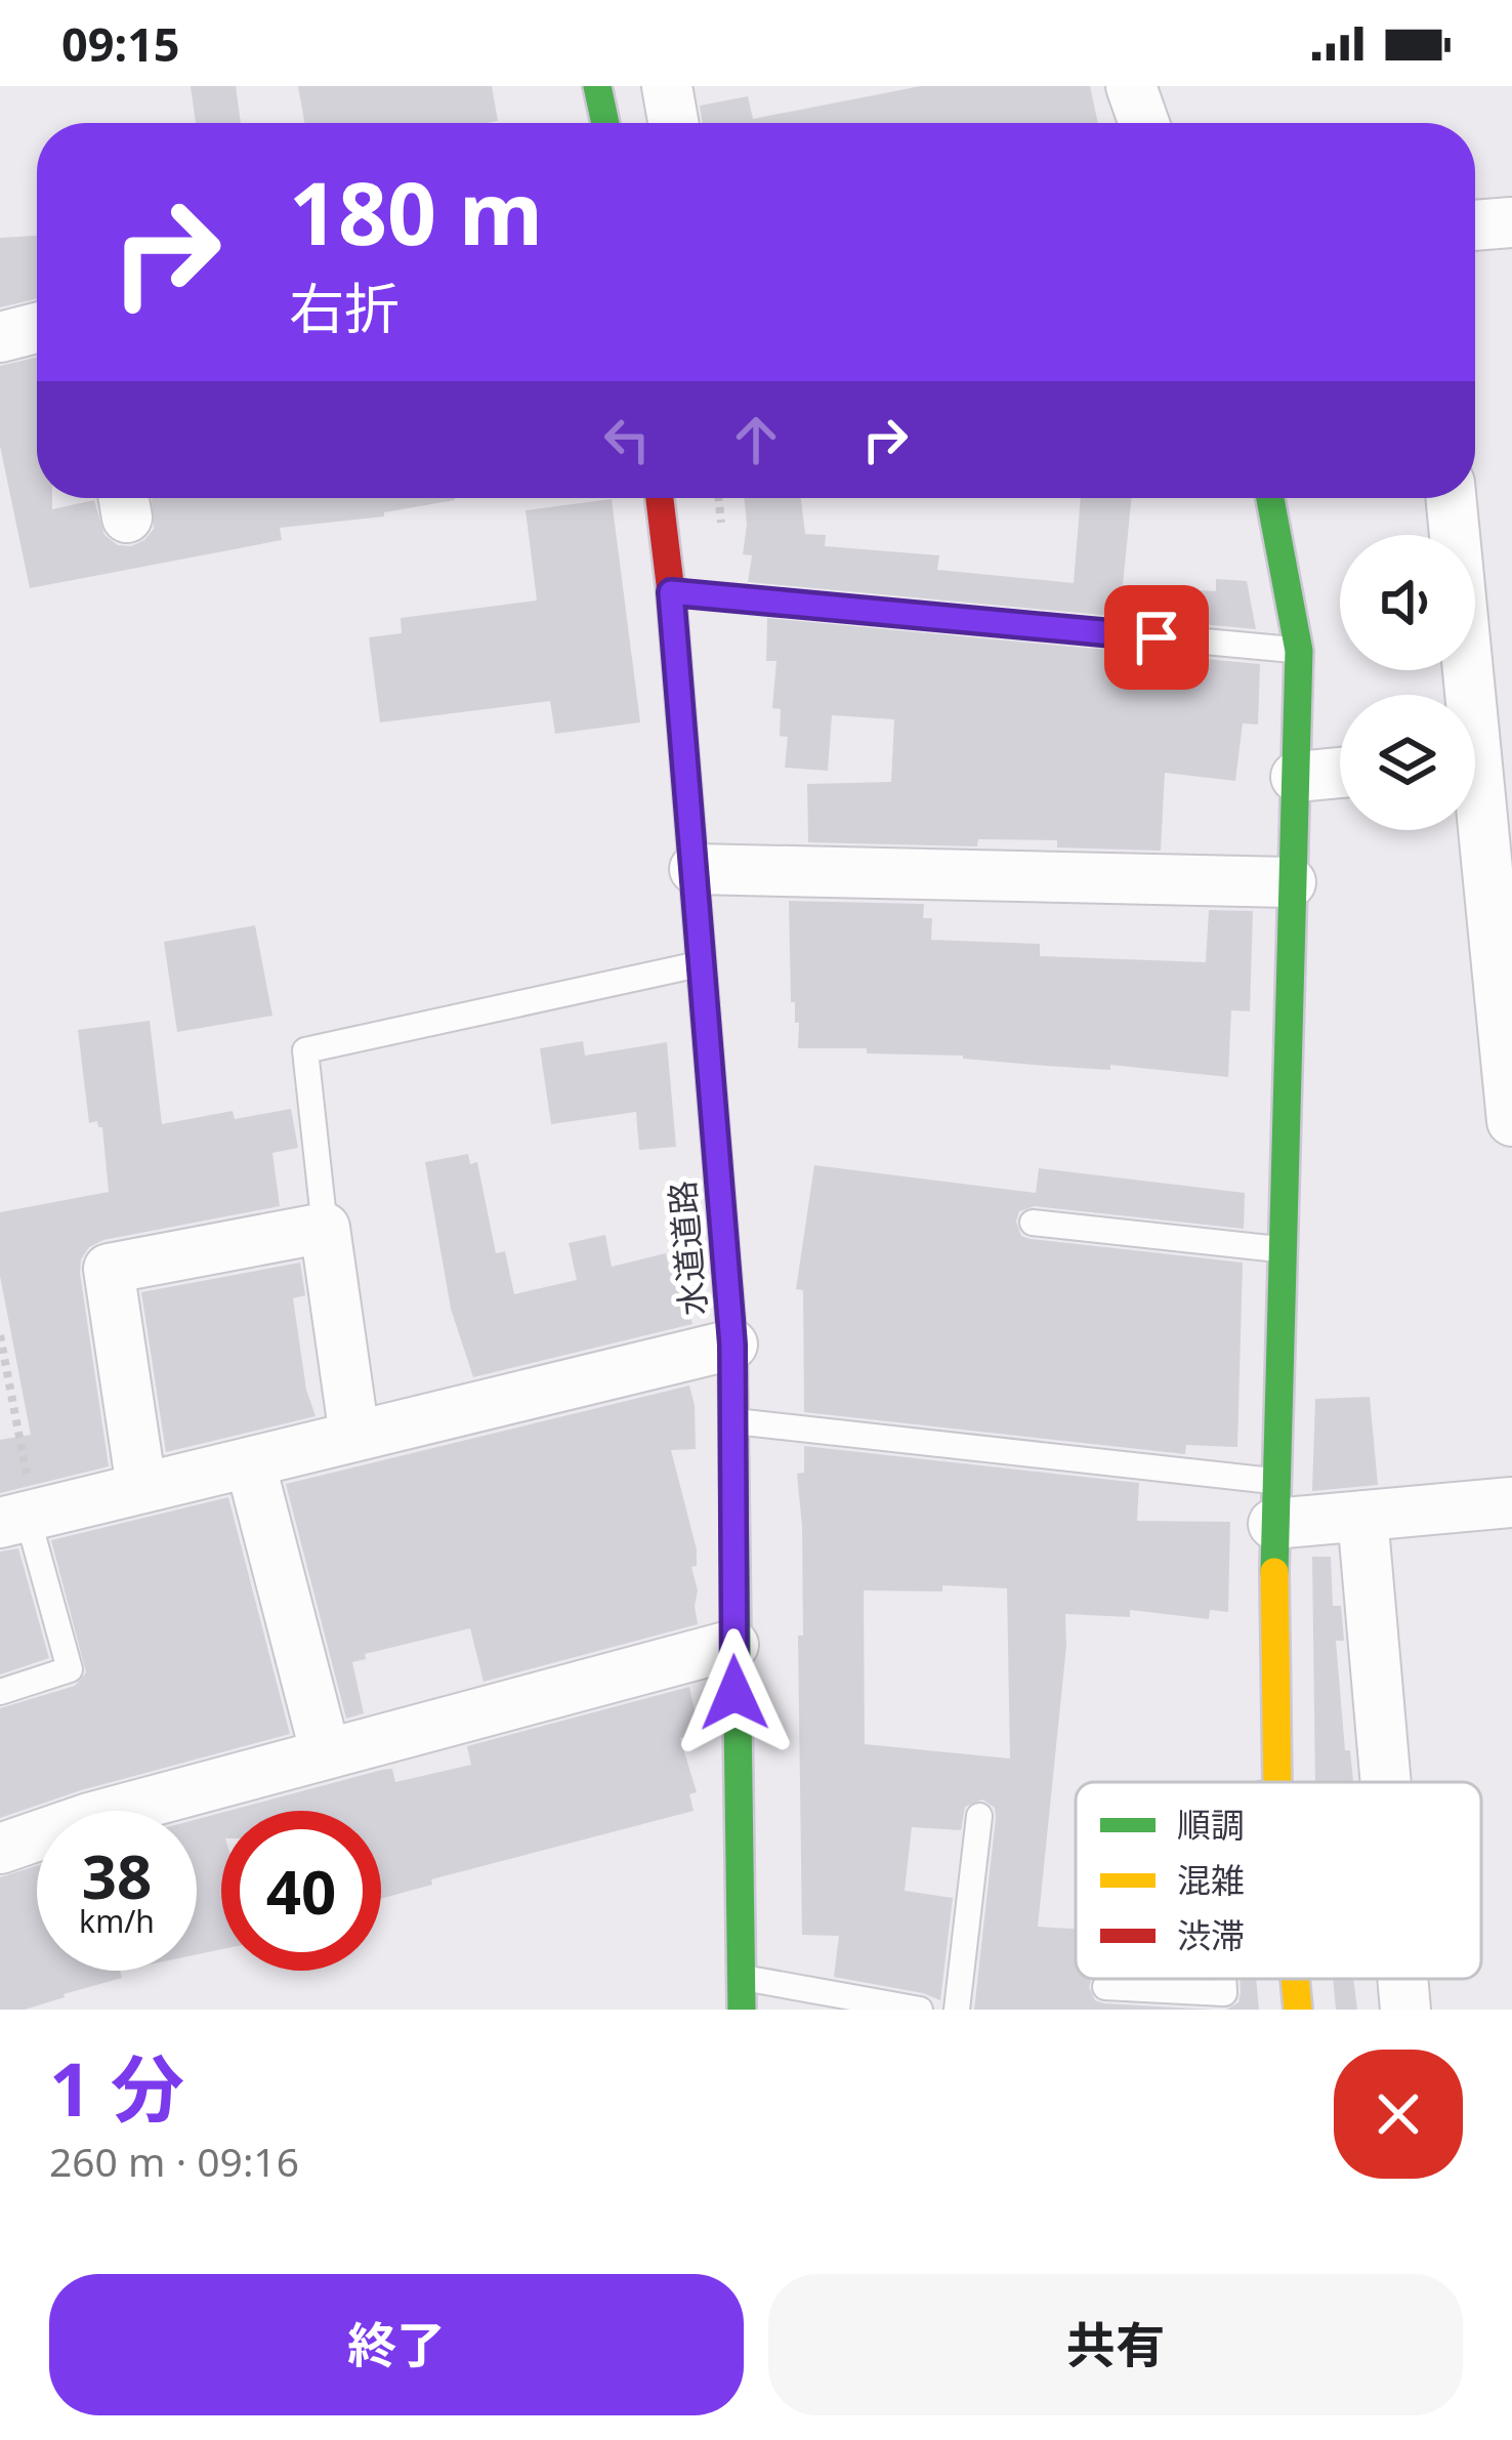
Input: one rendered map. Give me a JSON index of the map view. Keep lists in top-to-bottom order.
{
  "streets": {
    "street": ["水道道路"]
  },
  "legend": ["順調", "混雑", "渋滞"],
  "page": {
    "status": "09:15",
    "turn": ["180 m", "右折"],
    "speed": "38 km/h",
    "limit": "40",
    "heading": ["1 分", "260 m · 09:16"],
    "buttons": ["終了", "共有"]
  }
}
